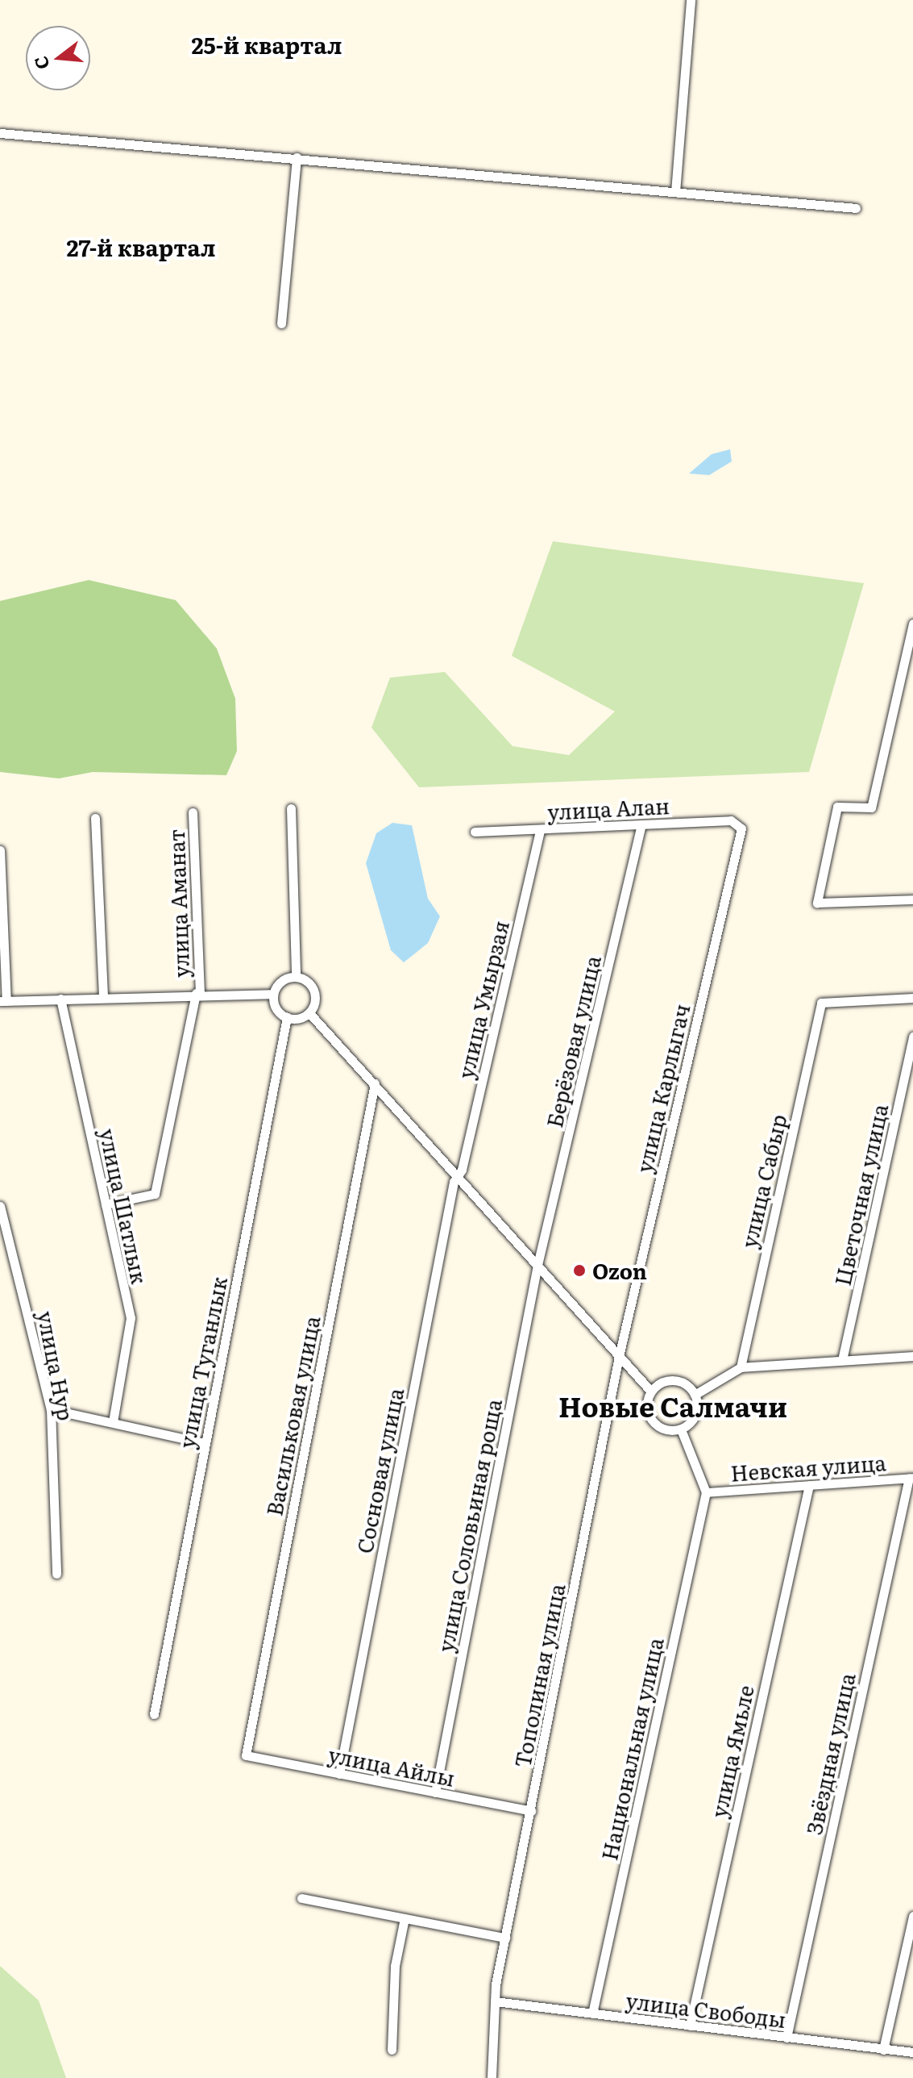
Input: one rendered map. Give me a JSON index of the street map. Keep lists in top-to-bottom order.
{
  "streets": {
    "street": [
      "улица Алан",
      "улица Аманат",
      "улица Умырзая",
      "Берёзовая улица",
      "улица Карлыгач",
      "улица Сабыр",
      "Цветочная улица",
      "улица Шатлык",
      "улица Туганлык",
      "улица Нур",
      "Васильковая улица",
      "Невская улица",
      "Сосновая улица",
      "улица Соловьиная роща",
      "Тополиная улица",
      "Национальная улица",
      "улица Ямьле",
      "Звёздная улица",
      "улица Айлы",
      "улица Свободы"
    ]
  },
  "crossings": [
    ["улица Алан", "улица Умырзая"],
    ["улица Алан", "Берёзовая улица"],
    ["улица Алан", "улица Карлыгач"],
    ["улица Аманат", "улица Шатлык"],
    ["улица Умырзая", "Сосновая улица"],
    ["Берёзовая улица", "улица Соловьиная роща"],
    ["улица Карлыгач", "Тополиная улица"],
    ["Васильковая улица", "улица Айлы"],
    ["Невская улица", "Национальная улица"],
    ["Невская улица", "улица Ямьле"],
    ["Невская улица", "Звёздная улица"],
    ["Сосновая улица", "улица Айлы"],
    ["улица Соловьиная роща", "улица Айлы"],
    ["Тополиная улица", "улица Айлы"],
    ["Тополиная улица", "улица Свободы"],
    ["Национальная улица", "улица Свободы"],
    ["улица Ямьле", "улица Свободы"],
    ["Звёздная улица", "улица Свободы"]
  ],
  "districts": ["25-й квартал", "27-й квартал", "Новые Салмачи"],
  "places": ["Ozon"],
  "north": "left"
}
